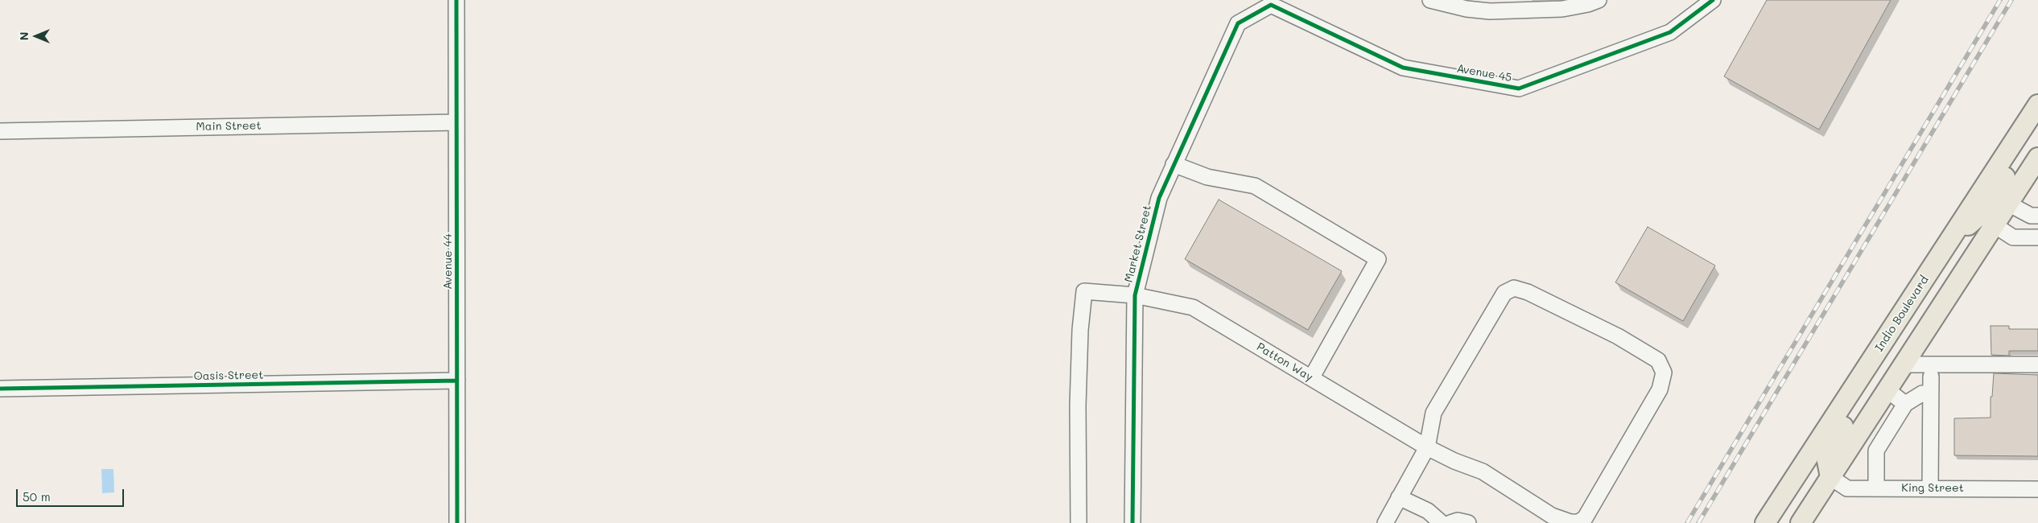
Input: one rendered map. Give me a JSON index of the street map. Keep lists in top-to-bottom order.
{
  "streets": {
    "main road": ["Indio Boulevard"],
    "street": [
      "Avenue 45",
      "Main Street",
      "Market Street",
      "Avenue 44",
      "Patton Way",
      "Oasis Street",
      "King Street"
    ]
  },
  "crossings": [
    ["Avenue 45", "Market Street"],
    ["Main Street", "Avenue 44"],
    ["Market Street", "Patton Way"],
    ["Avenue 44", "Oasis Street"]
  ],
  "scale_bar": "50 m",
  "north": "left"
}
